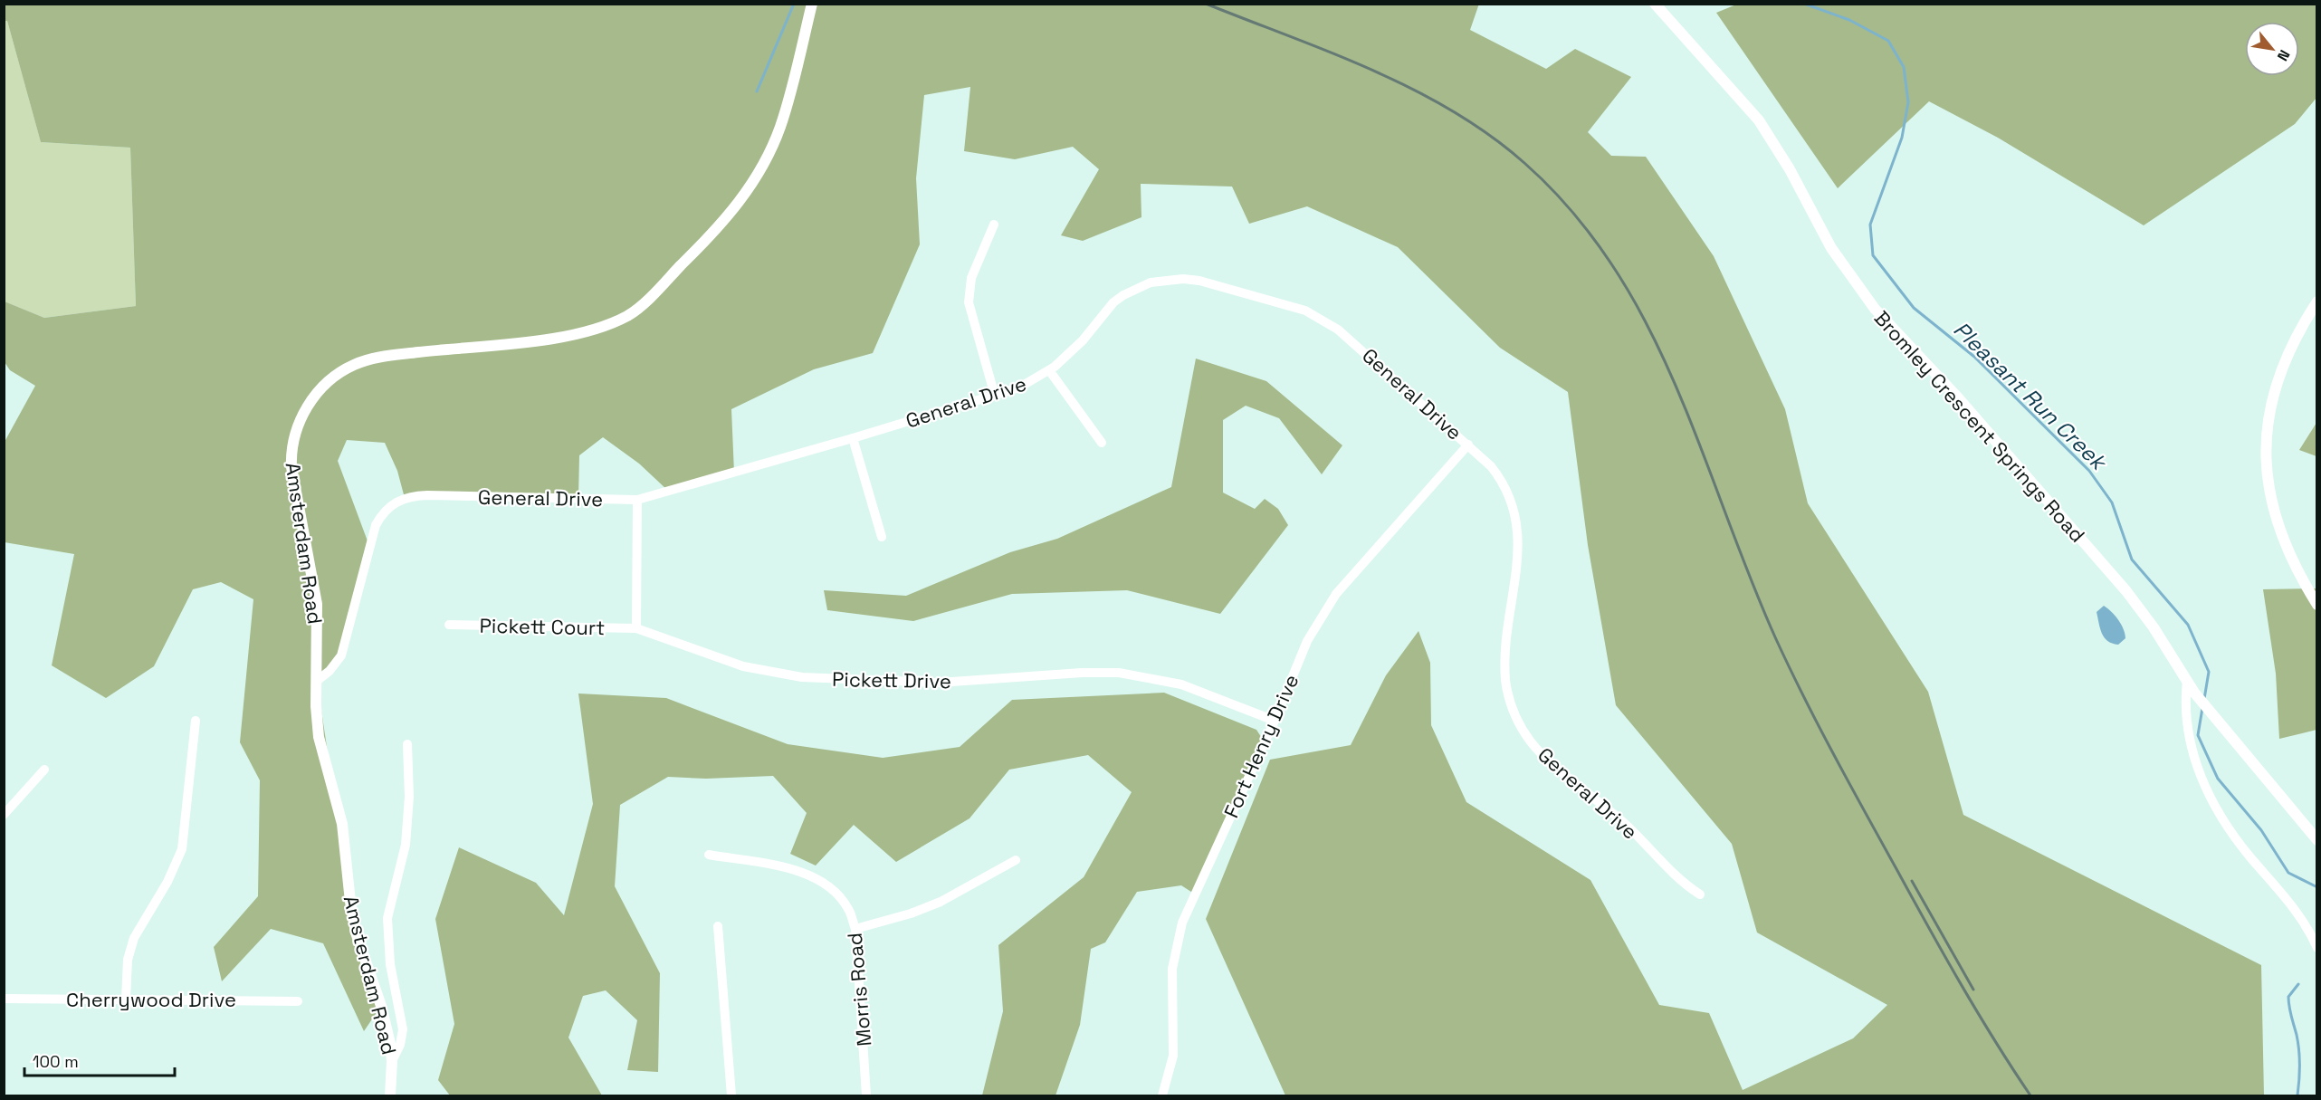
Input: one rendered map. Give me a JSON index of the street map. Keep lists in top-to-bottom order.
{
  "streets": {
    "street": [
      "General Drive",
      "Bromley Crescent Springs Road",
      "Amsterdam Road",
      "Pickett Court",
      "Pickett Drive",
      "Fort Henry Drive",
      "Morris Road",
      "Cherrywood Drive"
    ]
  },
  "crossings": [
    ["General Drive", "Amsterdam Road"],
    ["General Drive", "Fort Henry Drive"],
    ["Pickett Court", "Pickett Drive"],
    ["Pickett Drive", "Fort Henry Drive"]
  ],
  "water": ["Pleasant Run Creek"],
  "scale_bar": "100 m",
  "north": "bottom right"
}
